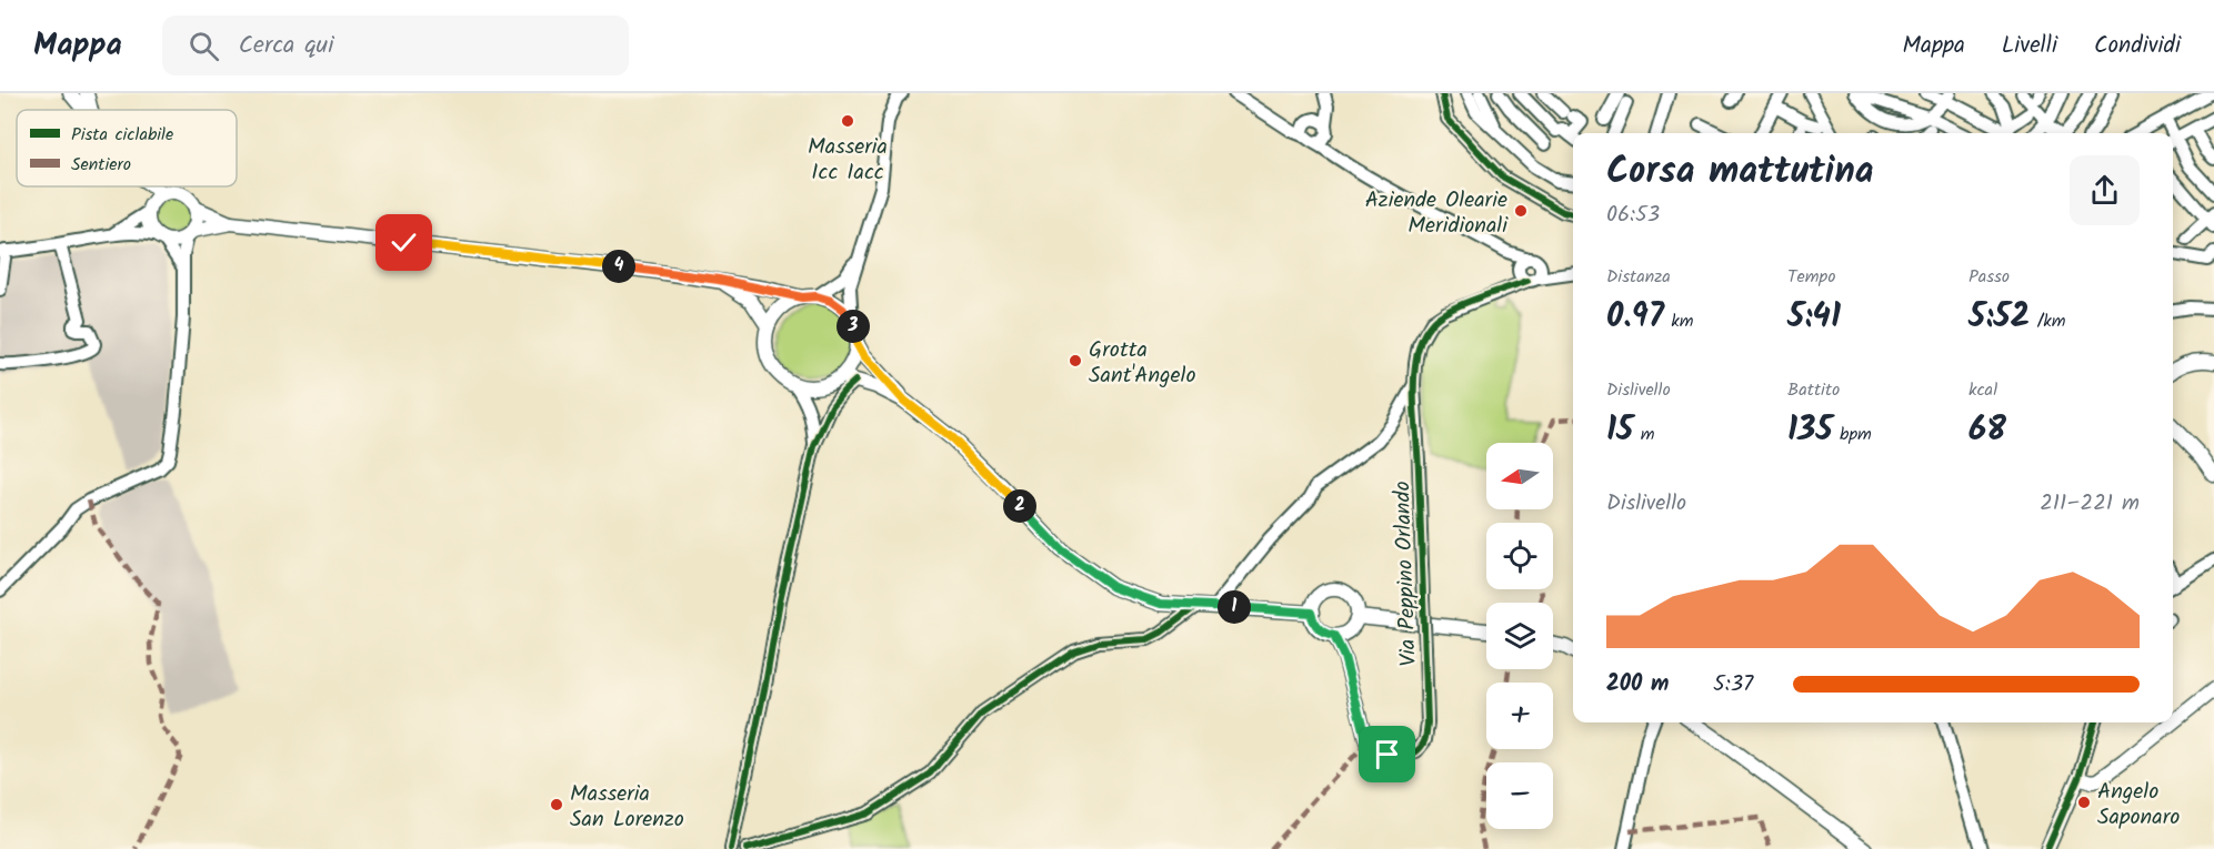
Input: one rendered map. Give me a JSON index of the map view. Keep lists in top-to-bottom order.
{
  "streets": {
    "street": ["Via Peppino Orlando"]
  },
  "places": [
    "Masseria Icc Iacc",
    "Aziende Olearie Meridionali",
    "Grotta Sant'Angelo",
    "Angelo Saponaro",
    "Masseria San Lorenzo"
  ],
  "legend": ["Pista ciclabile", "Sentiero"],
  "north": "left",
  "page": {
    "header": "Mappa",
    "search": "Cerca qui",
    "nav": ["Mappa", "Livelli", "Condividi"],
    "heading": ["Corsa mattutina", "06:53"],
    "stats": [
      ["Distanza", "0.97 km"],
      ["Tempo", "5:41"],
      ["Passo", "5:52 /km"],
      ["Dislivello", "15 m"],
      ["Battito", "135 bpm"],
      ["kcal", "68"]
    ],
    "pins": [
      "4",
      "3",
      "2",
      "1"
    ],
    "map_buttons": ["+", "−"],
    "chart": ["Dislivello", "211–221 m"],
    "list": [
      {
        "name": "200 m",
        "note": "5:37"
      }
    ]
  }
}
